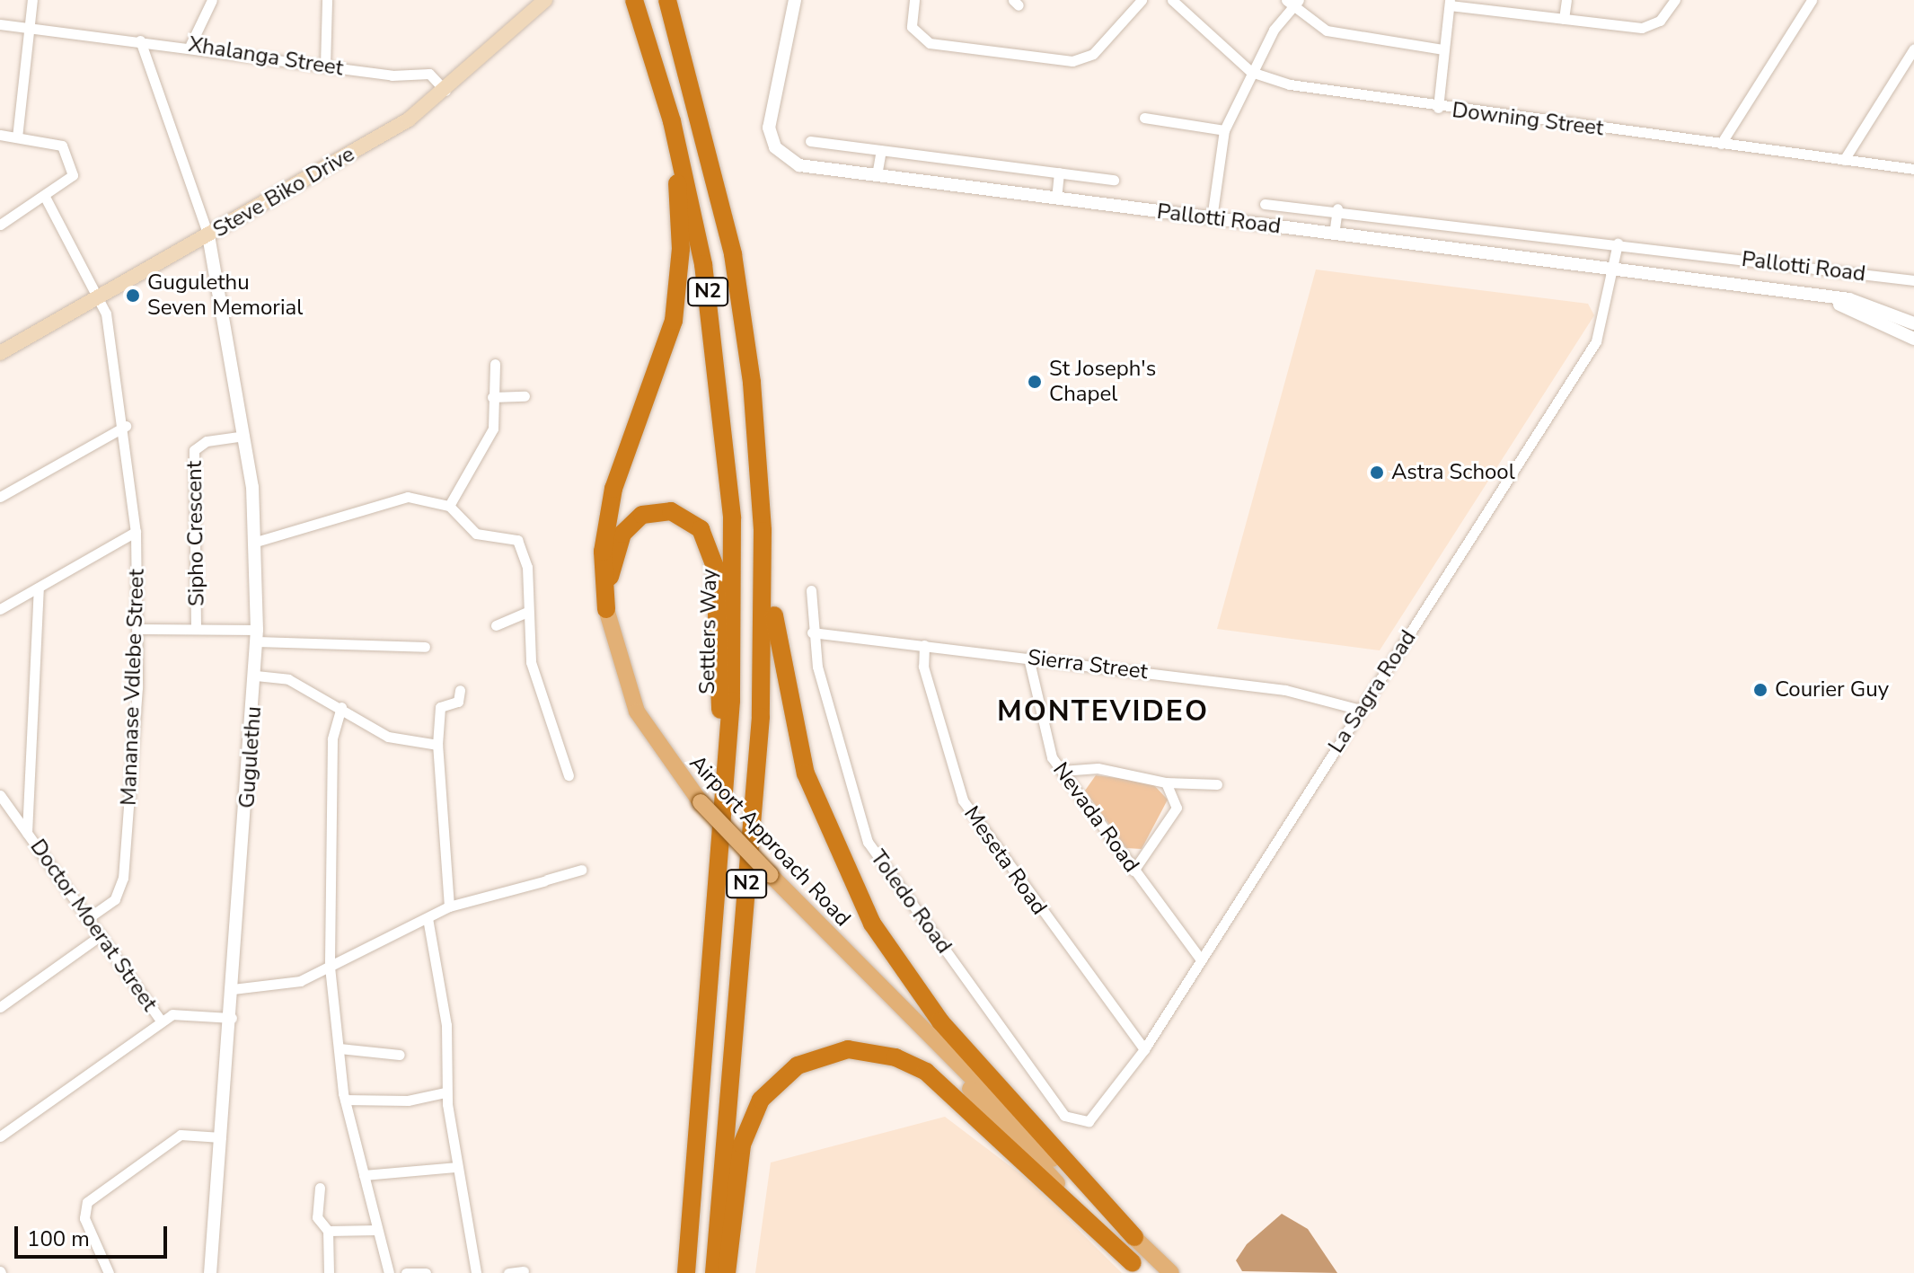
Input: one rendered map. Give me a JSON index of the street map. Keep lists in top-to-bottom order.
{
  "streets": {
    "highway": ["N2", "Settlers Way"],
    "main road": ["Steve Biko Drive", "Airport Approach Road"],
    "street": [
      "Xhalanga Street",
      "Downing Street",
      "Pallotti Road",
      "Sipho Crescent",
      "Sierra Street",
      "Mananase Vdlebe Street",
      "La Sagra Road",
      "Gugulethu",
      "Nevada Road",
      "Meseta Road",
      "Toledo Road",
      "Doctor Moerat Street"
    ]
  },
  "crossings": [
    ["Xhalanga Street", "Steve Biko Drive"],
    ["Steve Biko Drive", "Mananase Vdlebe Street"],
    ["Steve Biko Drive", "Gugulethu"],
    ["Pallotti Road", "La Sagra Road"],
    ["Sipho Crescent", "Gugulethu"],
    ["Sierra Street", "La Sagra Road"],
    ["Sierra Street", "Nevada Road"],
    ["Sierra Street", "Meseta Road"],
    ["Sierra Street", "Toledo Road"],
    ["Mananase Vdlebe Street", "Doctor Moerat Street"],
    ["La Sagra Road", "Nevada Road"],
    ["La Sagra Road", "Meseta Road"],
    ["La Sagra Road", "Toledo Road"]
  ],
  "districts": ["MONTEVIDEO"],
  "places": [
    "Gugulethu Seven Memorial",
    "St Joseph's Chapel",
    "Astra School",
    "Courier Guy"
  ],
  "scale_bar": "100 m"
}
